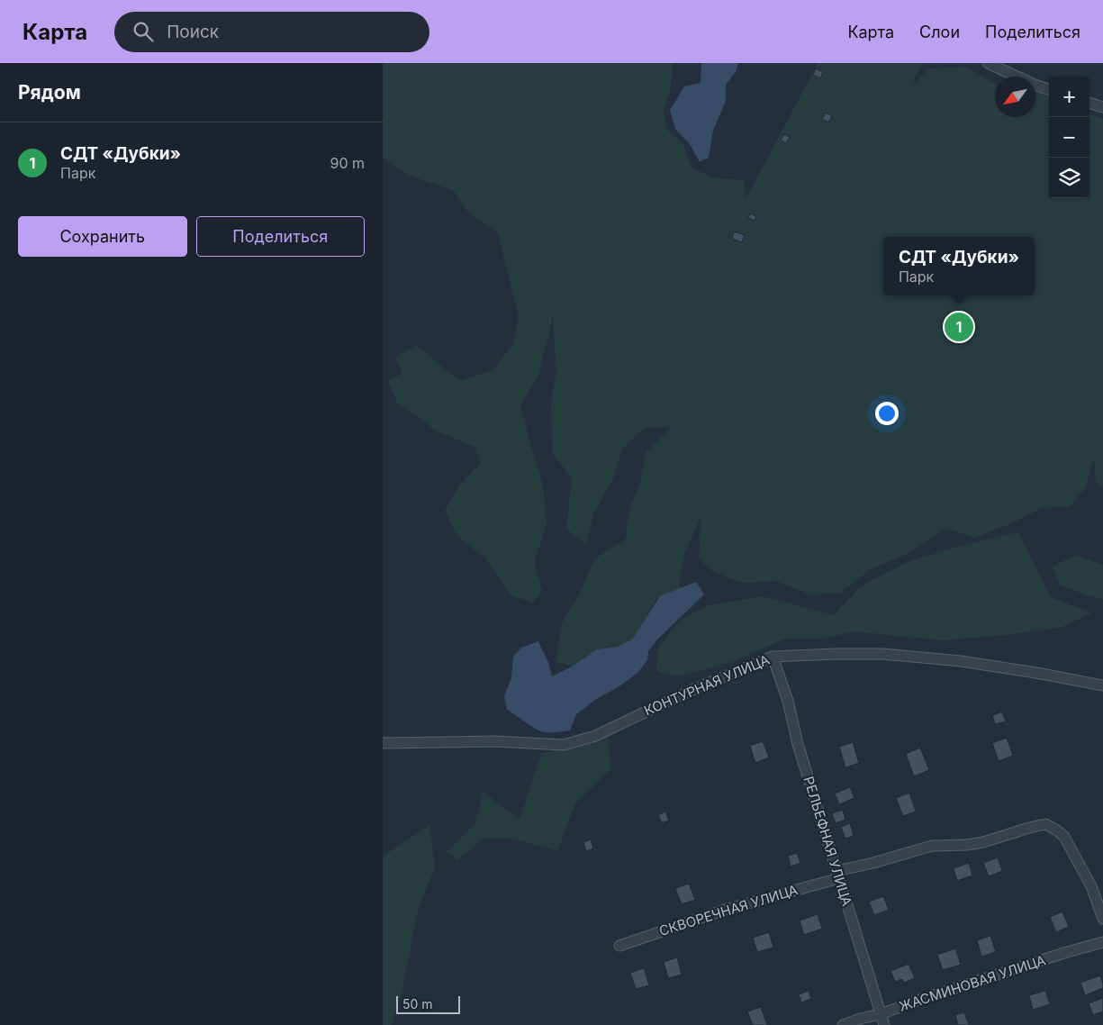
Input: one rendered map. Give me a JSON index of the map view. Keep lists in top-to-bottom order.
{
  "streets": {
    "street": [
      "КОНТУРНАЯ УЛИЦА",
      "РЕЛЬЕФНАЯ УЛИЦА",
      "СКВОРЕЧНАЯ УЛИЦА",
      "ЖАСМИНОВАЯ УЛИЦА"
    ]
  },
  "crossings": [
    ["КОНТУРНАЯ УЛИЦА", "РЕЛЬЕФНАЯ УЛИЦА"],
    ["РЕЛЬЕФНАЯ УЛИЦА", "СКВОРЕЧНАЯ УЛИЦА"],
    ["РЕЛЬЕФНАЯ УЛИЦА", "ЖАСМИНОВАЯ УЛИЦА"]
  ],
  "scale_bar": "50 m",
  "north": "bottom left",
  "page": {
    "header": "Карта",
    "search": "Поиск",
    "nav": ["Карта", "Слои", "Поделиться"],
    "heading": "Рядом",
    "map_buttons": ["+", "−"],
    "list": [
      {
        "mark": "1",
        "name": "СДТ «Дубки»",
        "note": "Парк",
        "value": "90 m"
      }
    ],
    "buttons": ["Сохранить", "Поделиться"],
    "popup": ["СДТ «Дубки»", "Парк"],
    "pins": "1",
    "scale": "50 m"
  }
}
